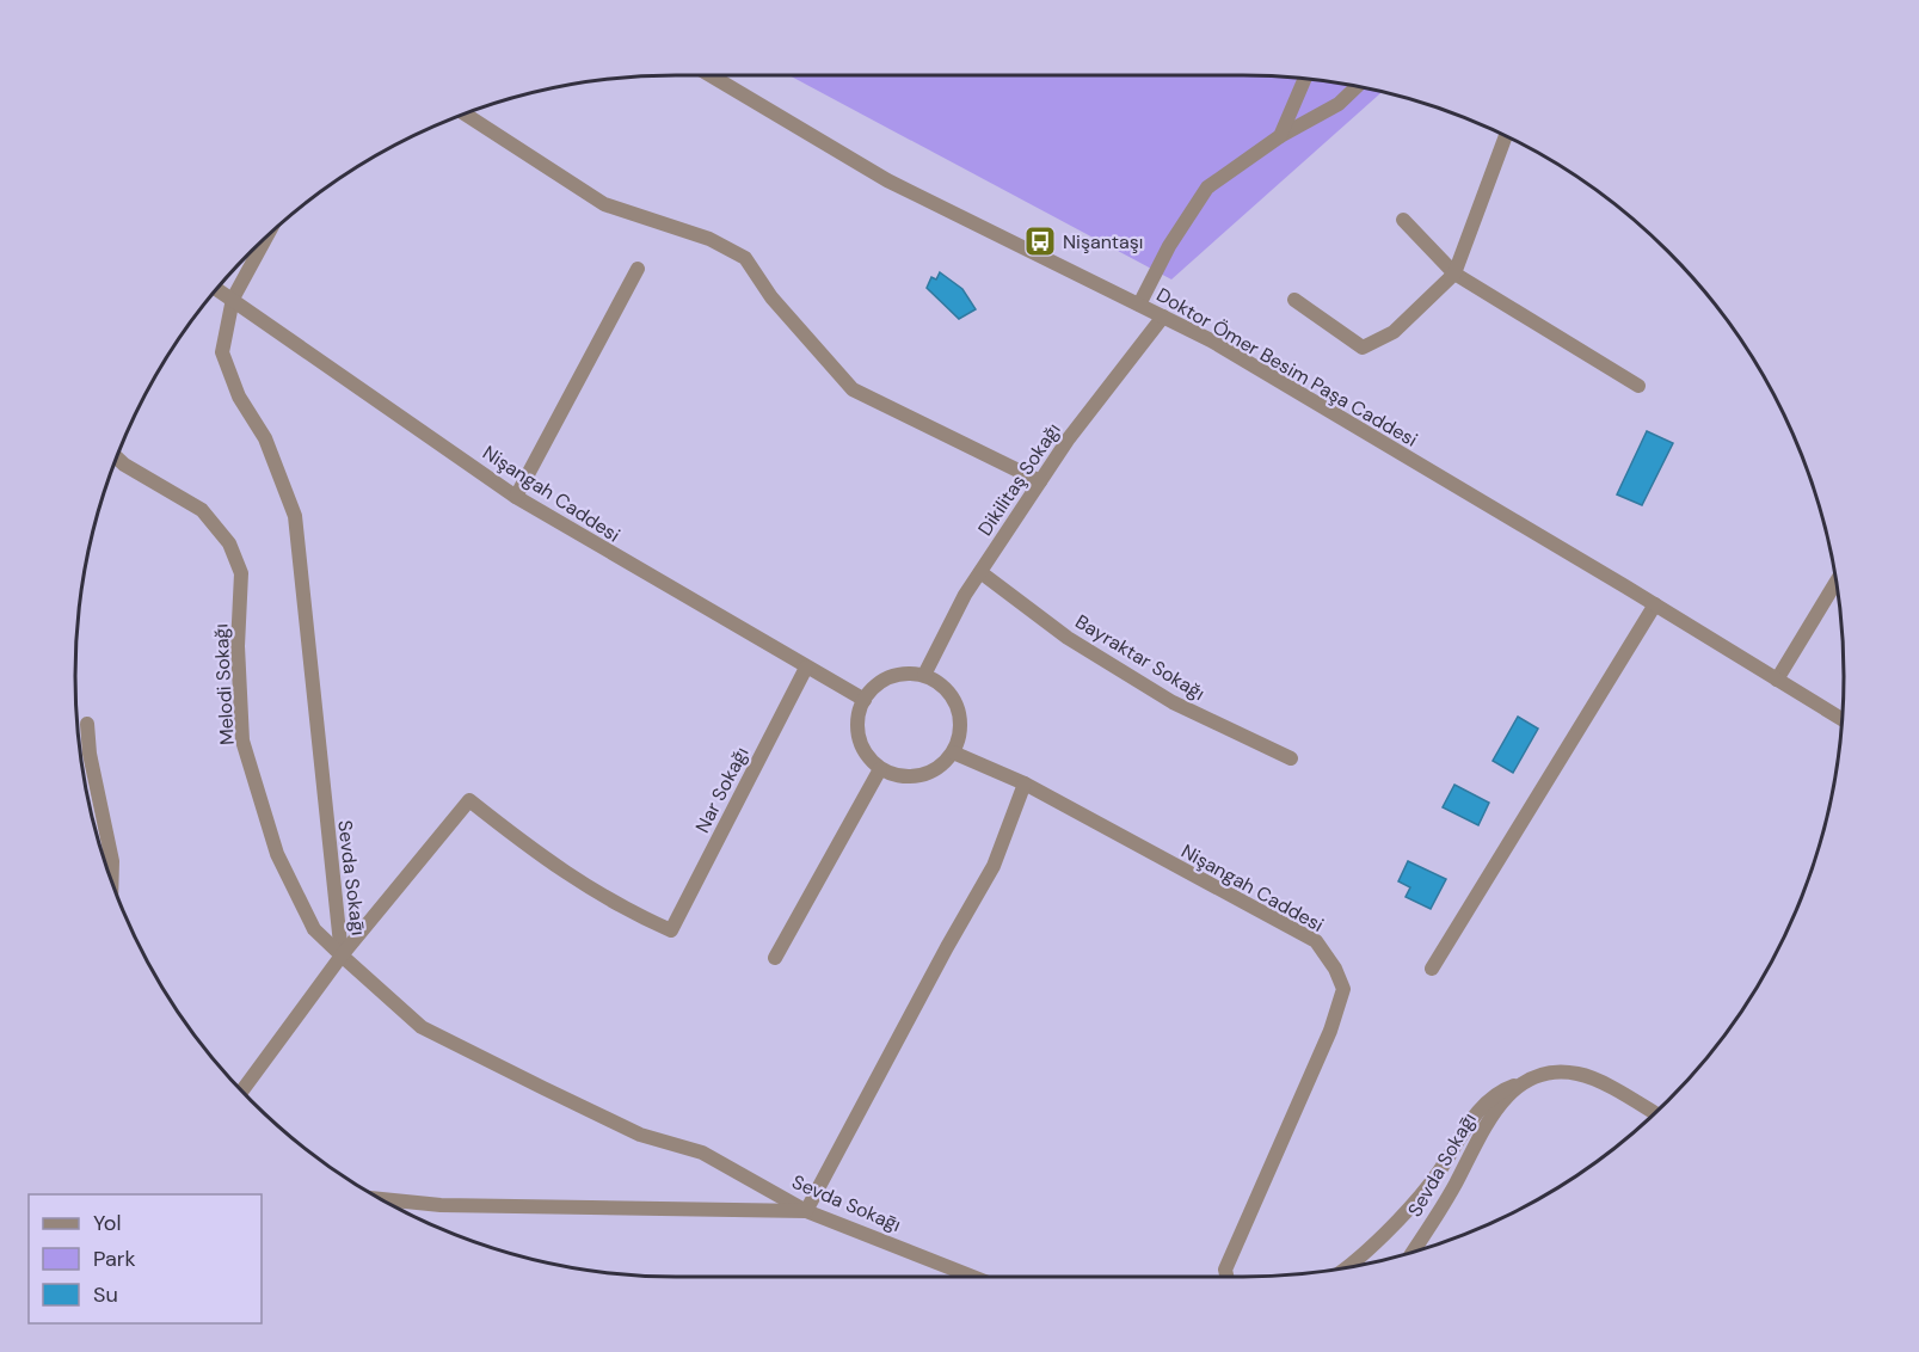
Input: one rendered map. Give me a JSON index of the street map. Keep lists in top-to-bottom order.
{
  "streets": {
    "street": [
      "Doktor Ömer Besim Paşa Caddesi",
      "Dikilitaş Sokağı",
      "Nişangah Caddesi",
      "Bayraktar Sokağı",
      "Melodi Sokağı",
      "Nar Sokağı",
      "Sevda Sokaḡı"
    ]
  },
  "crossings": [
    ["Doktor Ömer Besim Paşa Caddesi", "Dikilitaş Sokağı"],
    ["Dikilitaş Sokağı", "Nişangah Caddesi"],
    ["Dikilitaş Sokağı", "Bayraktar Sokağı"],
    ["Nişangah Caddesi", "Nar Sokağı"],
    ["Nişangah Caddesi", "Sevda Sokaḡı"],
    ["Melodi Sokağı", "Nar Sokağı"],
    ["Melodi Sokağı", "Sevda Sokaḡı"],
    ["Nar Sokağı", "Sevda Sokaḡı"]
  ],
  "places": {
    "bus stop": ["Nişantaşı"]
  },
  "legend": ["Yol", "Park", "Su"]
}
